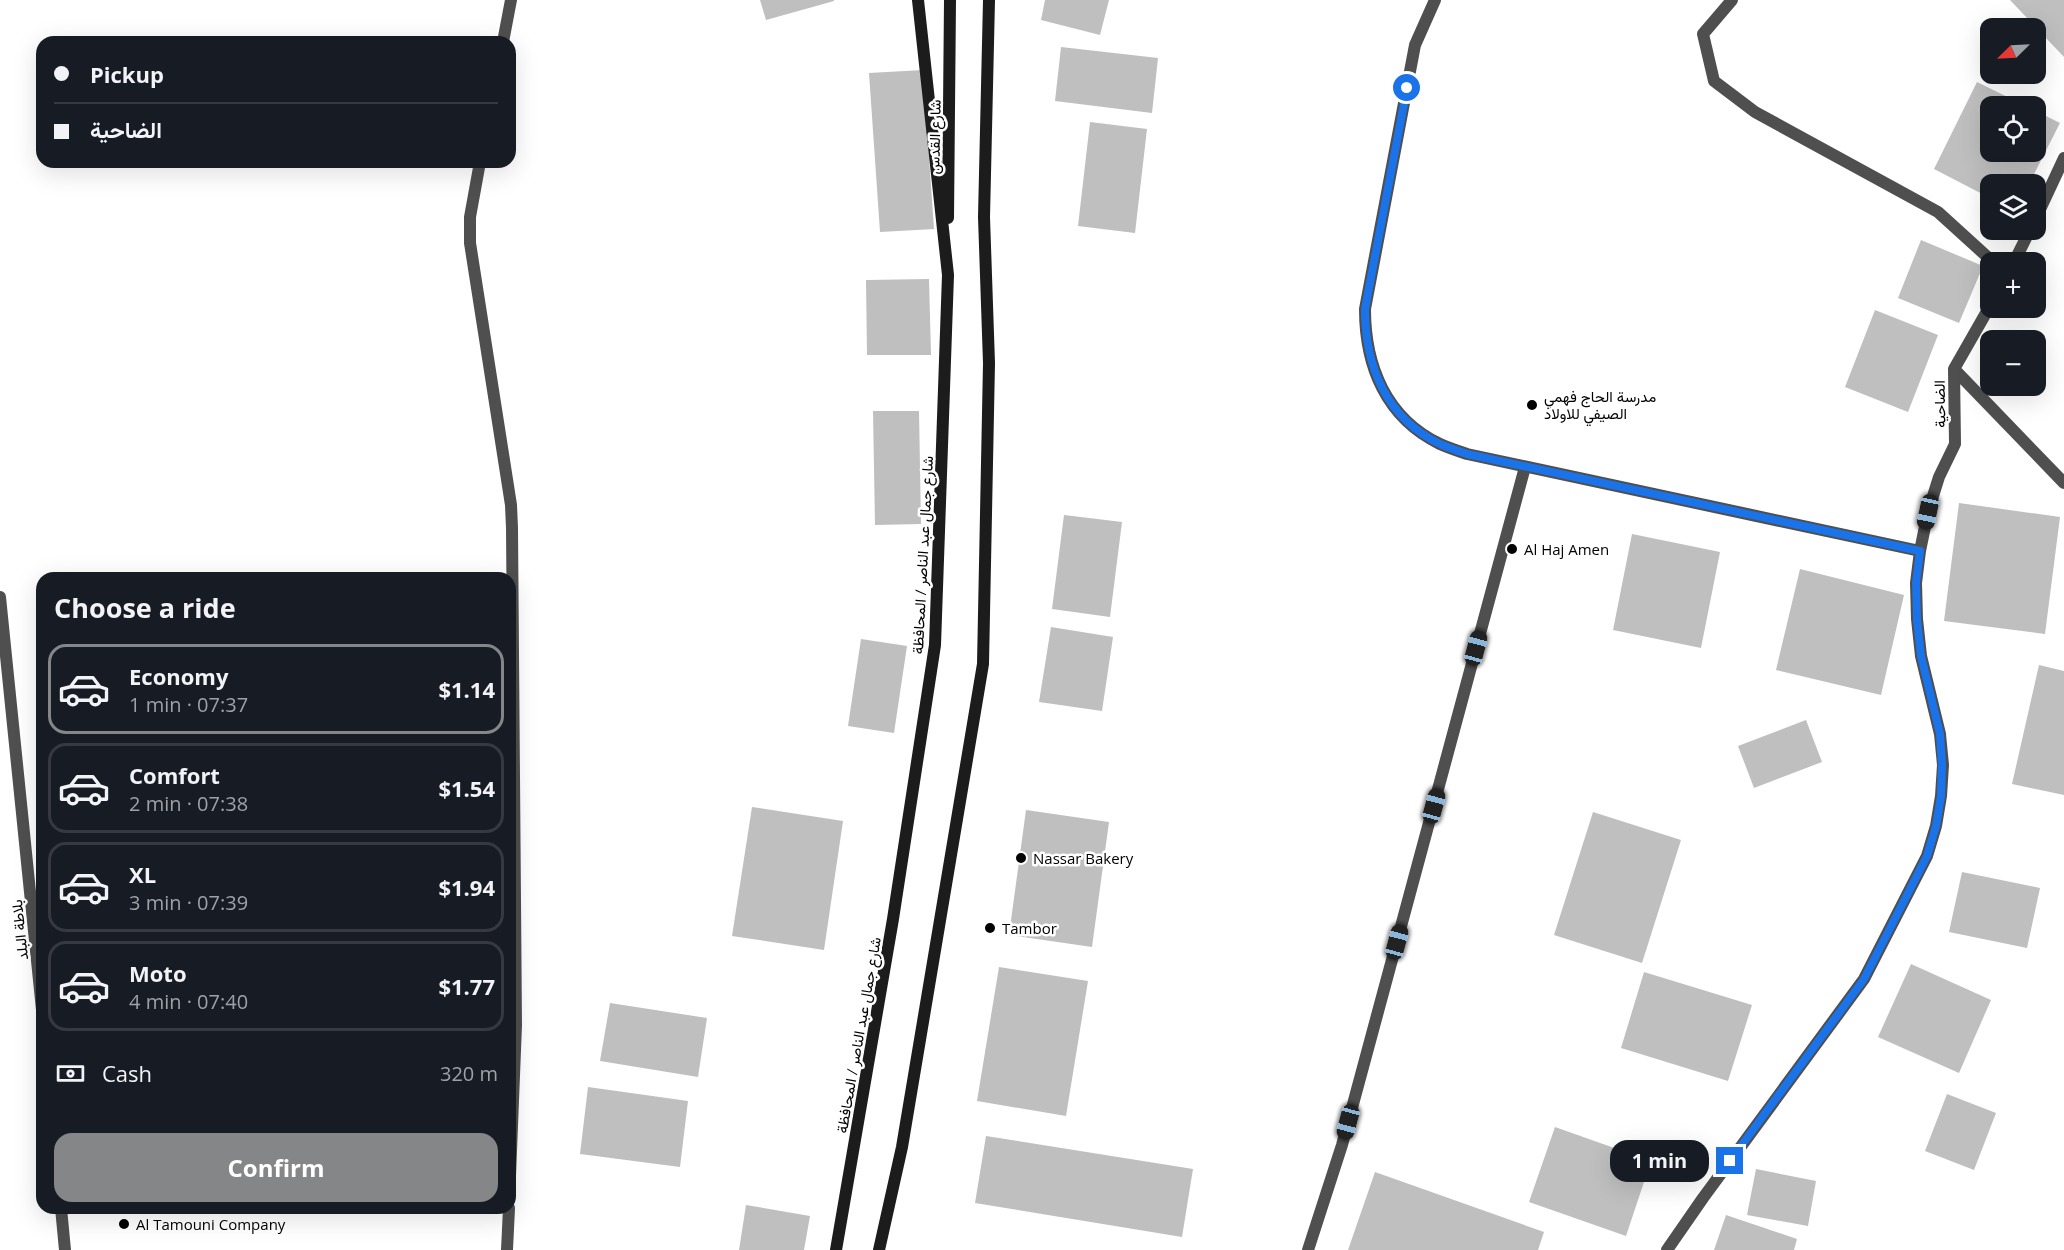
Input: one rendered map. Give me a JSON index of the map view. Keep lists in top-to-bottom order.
{
  "streets": {
    "main road": ["شارع القدس", "شارع جمال عبد الناصر / المحافظة"],
    "street": ["الضاحية", "بلاطة البلد"]
  },
  "crossings": [
    ["شارع القدس", "شارع جمال عبد الناصر / المحافظة"]
  ],
  "places": [
    "مدرسة الحاج فهمي الصيفي للاولاد",
    "Al Haj Amen",
    "Nassar Bakery",
    "Tambor",
    "Al Tamouni Company"
  ],
  "north": "bottom left",
  "page": {
    "map_buttons": ["+", "−"],
    "banner": ["Pickup", "الضاحية"],
    "heading": "Choose a ride",
    "list": [
      {
        "name": "Economy",
        "note": "1 min · 07:37",
        "value": "$1.14"
      },
      {
        "name": "Comfort",
        "note": "2 min · 07:38",
        "value": "$1.54"
      },
      {
        "name": "XL",
        "note": "3 min · 07:39",
        "value": "$1.94"
      },
      {
        "name": "Moto",
        "note": "4 min · 07:40",
        "value": "$1.77"
      }
    ],
    "pay": ["Cash", "320 m"],
    "buttons": "Confirm",
    "bubble": "1 min"
  }
}
